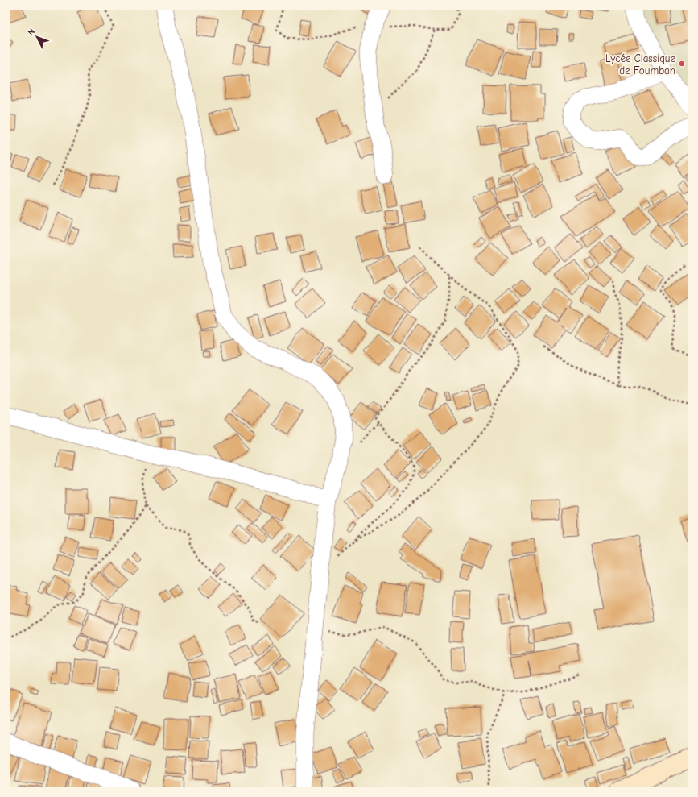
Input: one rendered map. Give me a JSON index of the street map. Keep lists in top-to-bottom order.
{
  "places": ["Lycée Classique de Foumban"],
  "north": "top left"
}
